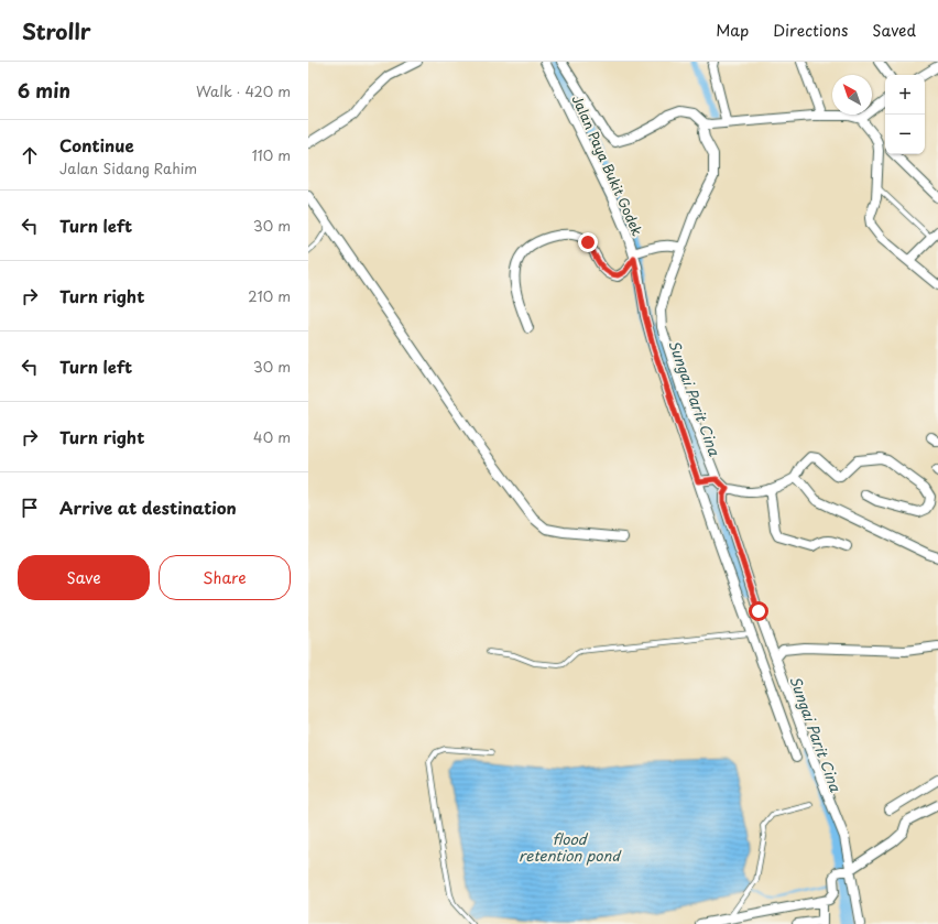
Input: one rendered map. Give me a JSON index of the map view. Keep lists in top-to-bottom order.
{
  "streets": {
    "street": ["Jalan Paya Bukit Godek"]
  },
  "water": ["Sungai Parit Cina", "flood retention pond"],
  "north": "top left",
  "page": {
    "header": "Strollr",
    "nav": ["Map", "Directions", "Saved"],
    "heading": ["6 min", "Walk · 420 m"],
    "map_buttons": ["+", "−"],
    "list": [
      ["Continue", "Jalan Sidang Rahim", "110 m"],
      ["Turn left", "30 m"],
      ["Turn right", "210 m"],
      ["Turn left", "30 m"],
      ["Turn right", "40 m"],
      "Arrive at destination"
    ],
    "buttons": ["Save", "Share"]
  }
}
